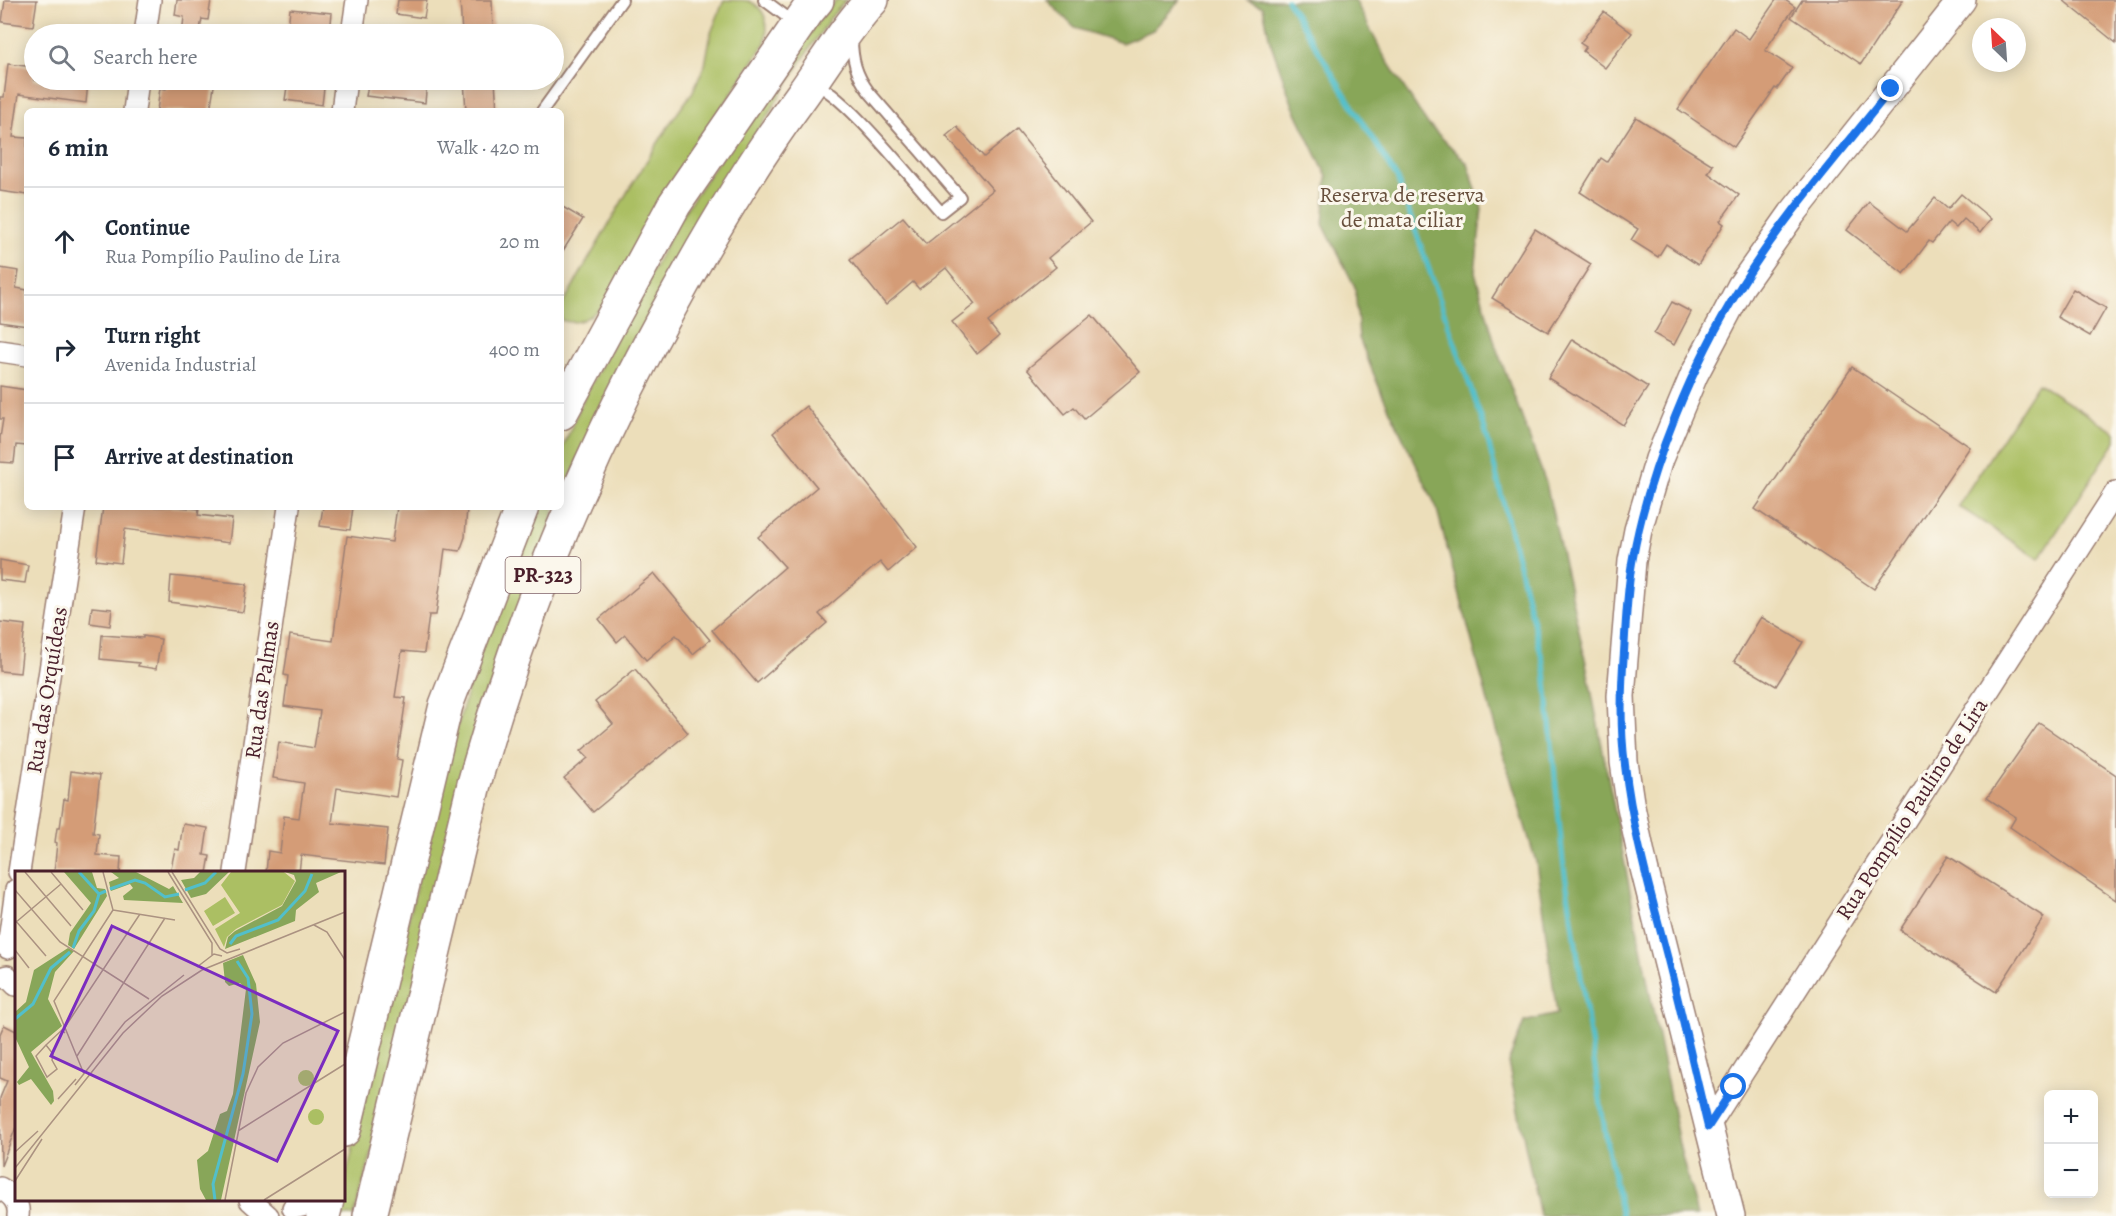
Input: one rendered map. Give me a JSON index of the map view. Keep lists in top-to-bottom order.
{
  "streets": {
    "highway": ["PR-323"],
    "street": ["Rua das Orquídeas", "Rua das Palmas", "Rua Pompílio Paulino de Lira"]
  },
  "parks": ["Reserva de reserva de mata ciliar"],
  "north": "top left",
  "page": {
    "search": "Search here",
    "heading": ["6 min", "Walk · 420 m"],
    "list": [
      ["Continue", "Rua Pompílio Paulino de Lira", "20 m"],
      ["Turn right", "Avenida Industrial", "400 m"],
      "Arrive at destination"
    ],
    "map_buttons": ["+", "−"]
  }
}
